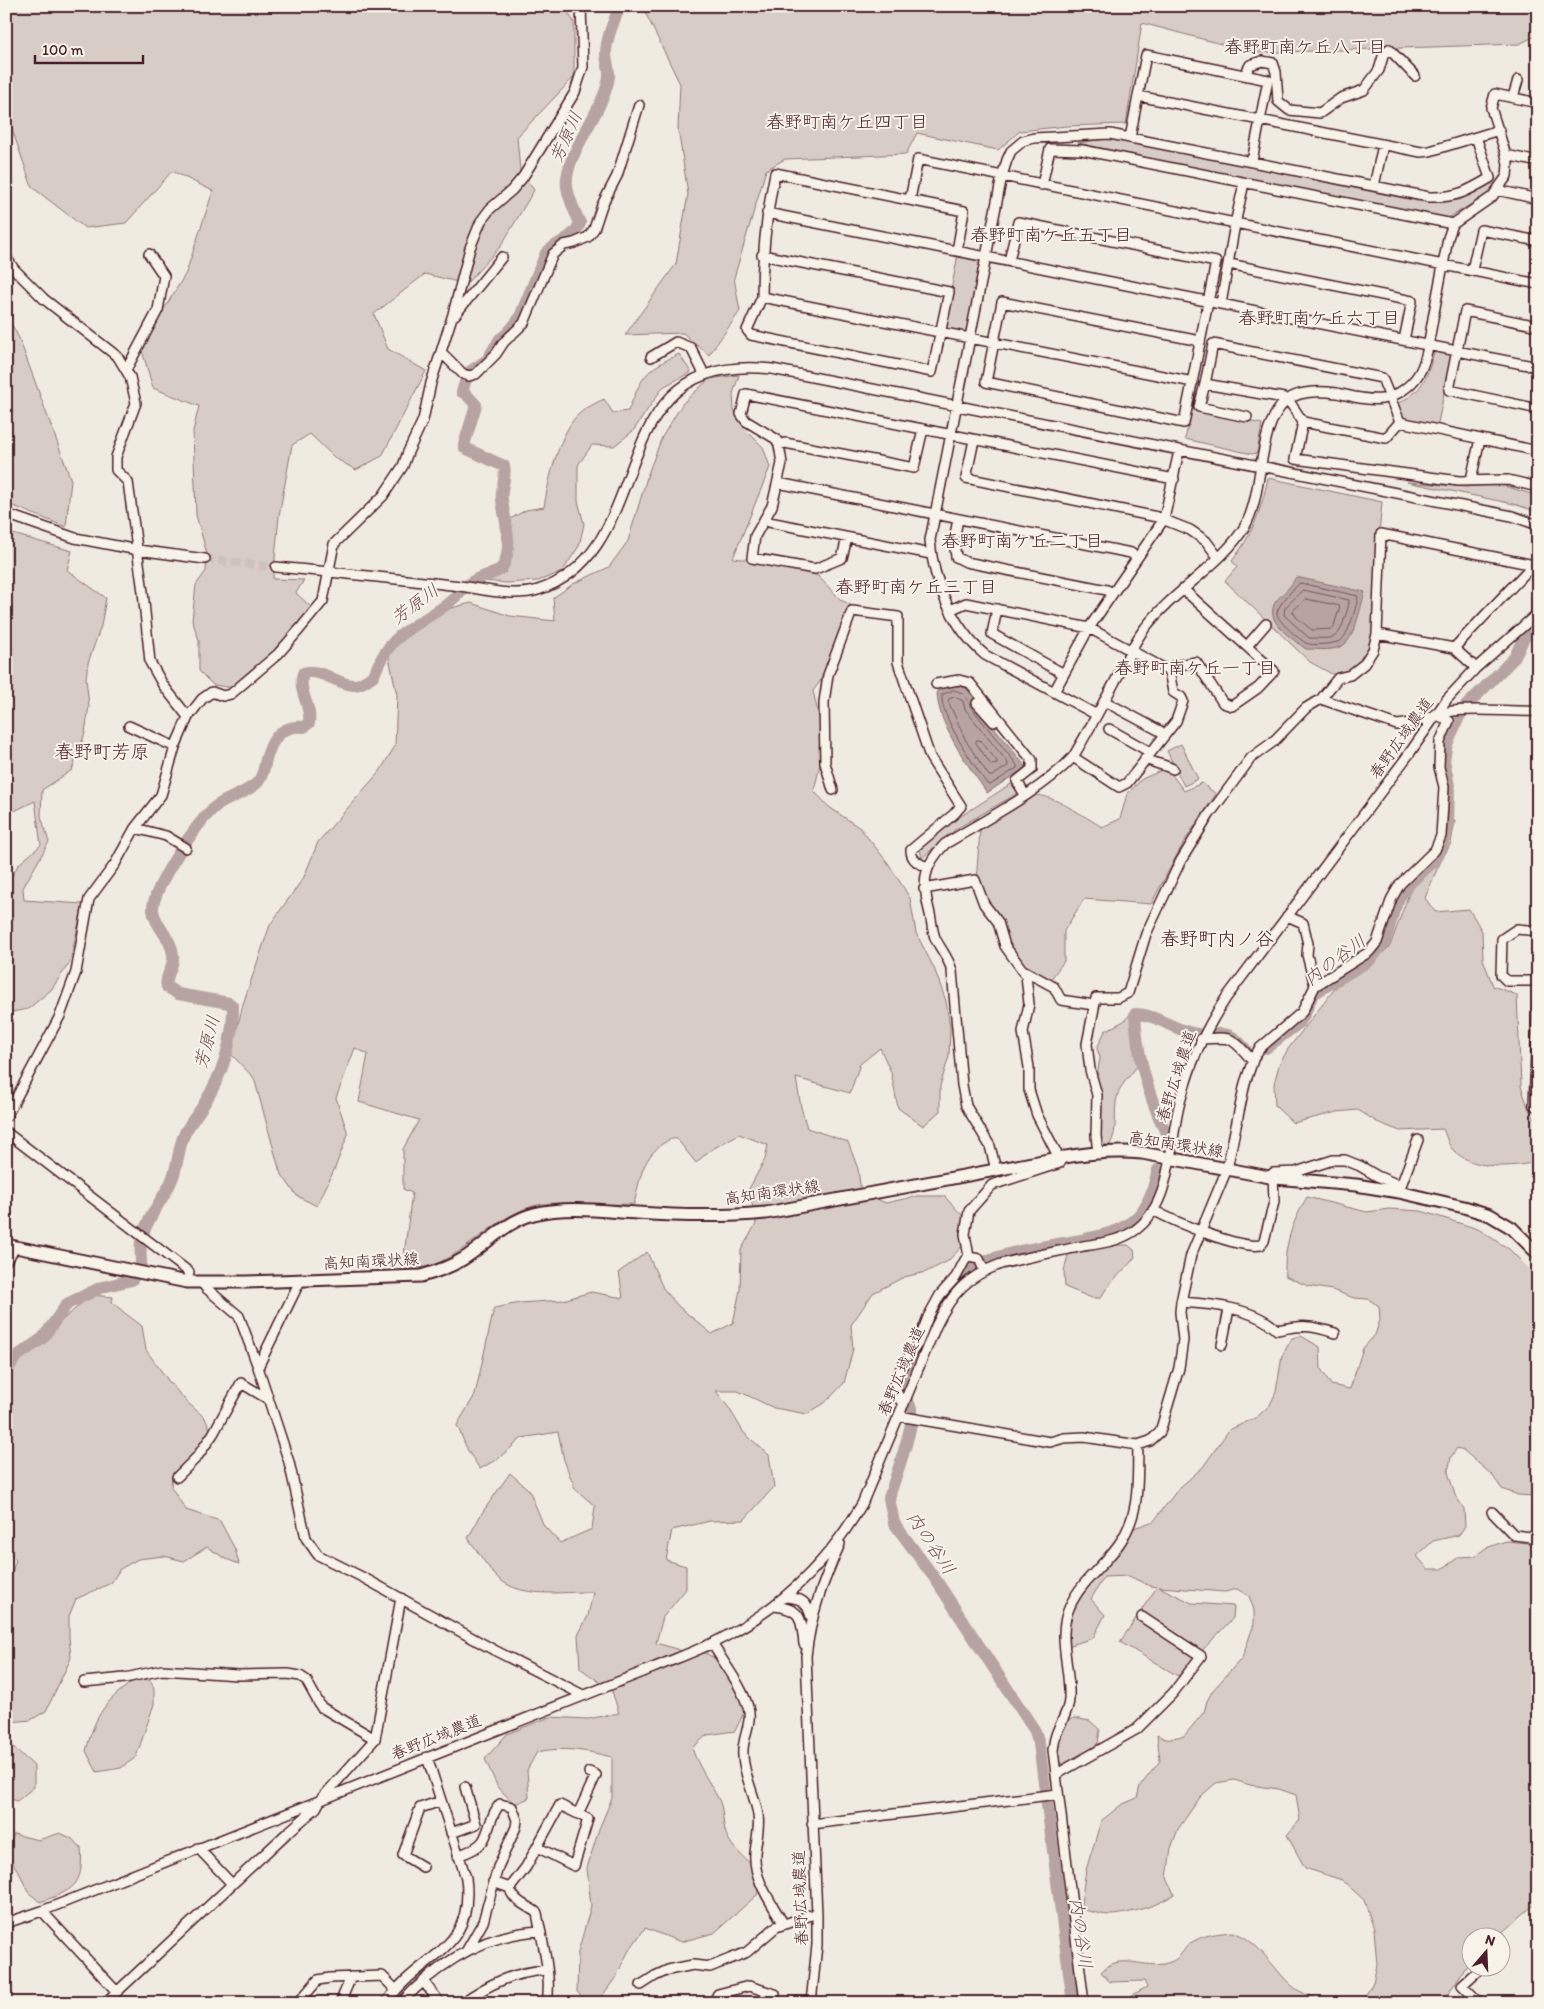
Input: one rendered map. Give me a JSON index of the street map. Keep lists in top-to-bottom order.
{
  "streets": {
    "main road": ["高知南環状線"],
    "street": ["春野広域農道"]
  },
  "crossings": [
    ["春野広域農道", "高知南環状線"]
  ],
  "districts": [
    "春野町南ケ丘八丁目",
    "春野町南ケ丘四丁目",
    "春野町南ケ丘五丁目",
    "春野町南ケ丘六丁目",
    "春野町南ケ丘二丁目",
    "春野町南ケ丘三丁目",
    "春野町南ケ丘一丁目",
    "春野町芳原",
    "春野町内ノ谷"
  ],
  "water": ["芳原川", "内の谷川"],
  "scale_bar": "100 m",
  "north": "top"
}
